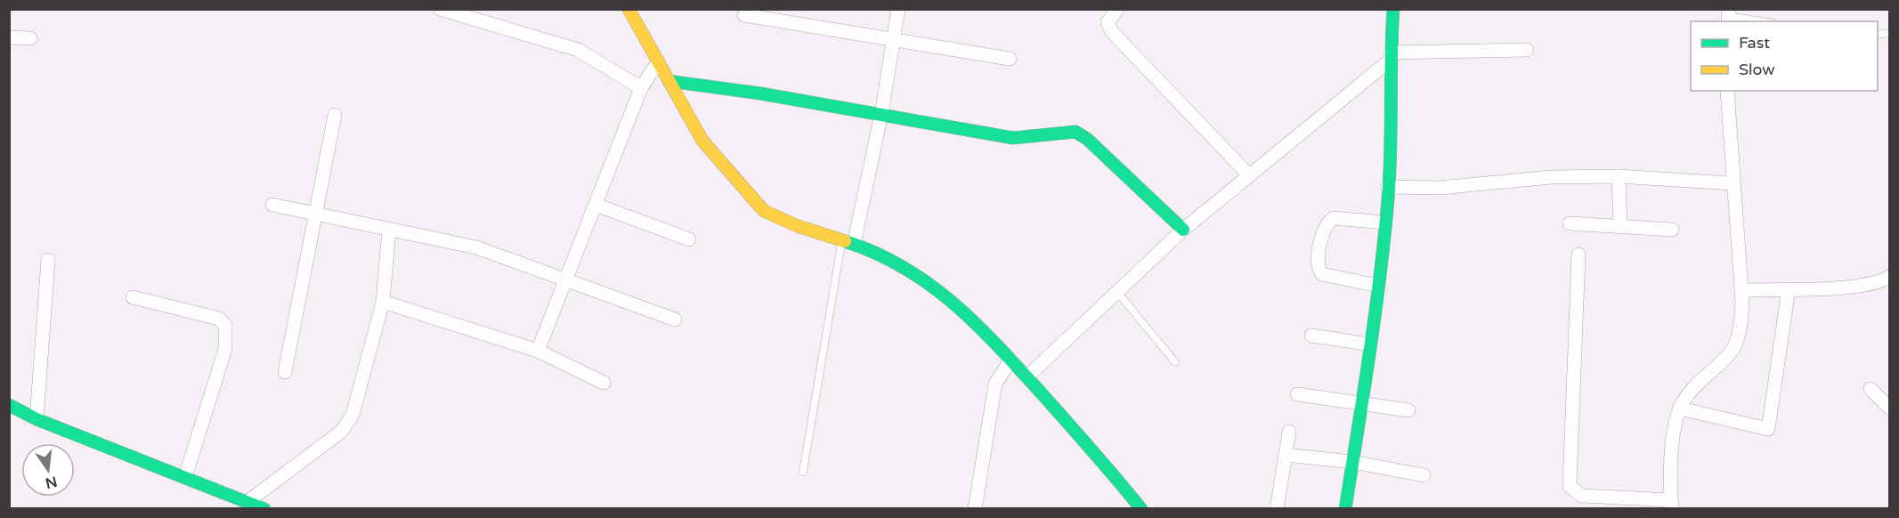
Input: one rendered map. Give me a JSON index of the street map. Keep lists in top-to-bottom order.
{
  "legend": ["Fast", "Slow"],
  "north": "bottom"
}
